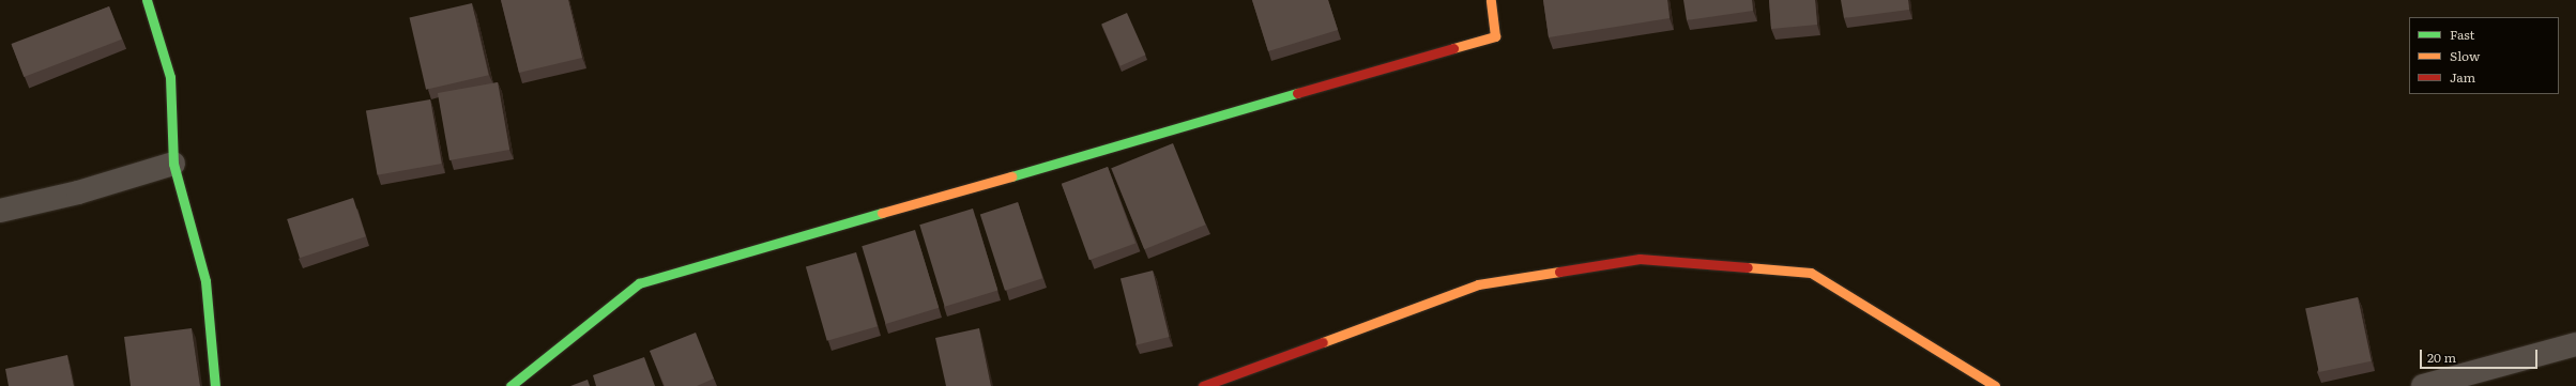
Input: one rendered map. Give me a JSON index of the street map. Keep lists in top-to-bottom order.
{
  "legend": ["Fast", "Slow", "Jam"],
  "scale_bar": "20 m"
}
